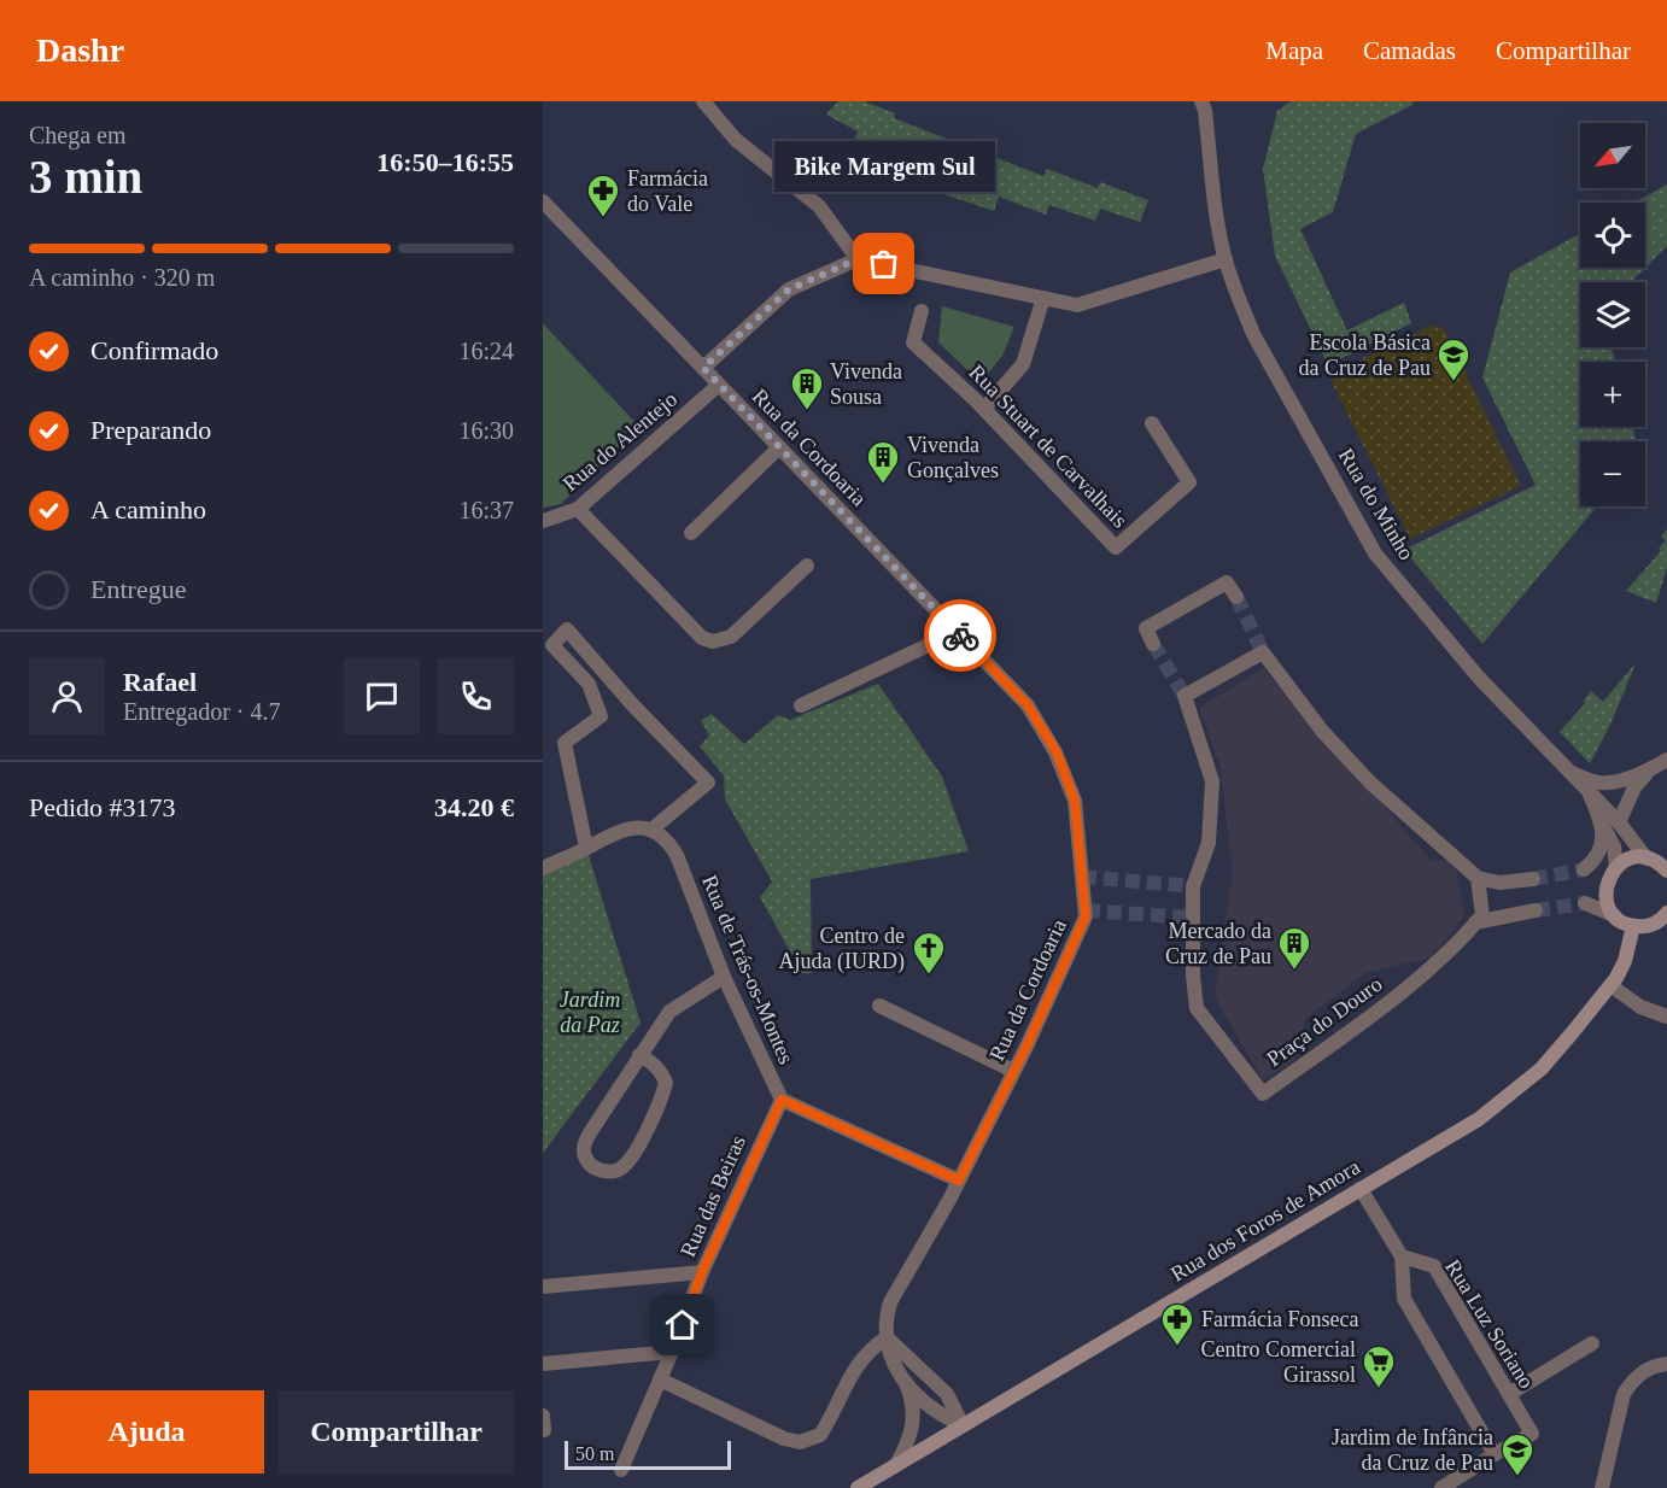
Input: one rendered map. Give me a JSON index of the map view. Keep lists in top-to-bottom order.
{
  "streets": {
    "main road": ["Rua dos Foros de Amora"],
    "street": [
      "Rua do Alentejo",
      "Rua Stuart de Carvalhais",
      "Rua da Cordoaria",
      "Rua do Minho",
      "Rua de Trás-os-Montes",
      "Praça do Douro",
      "Rua das Beiras",
      "Rua Luz Soriano"
    ]
  },
  "crossings": [
    ["Rua do Alentejo", "Rua da Cordoaria"],
    ["Rua de Trás-os-Montes", "Rua das Beiras"]
  ],
  "parks": ["Jardim da Paz"],
  "places": {
    "pharmacy": ["Farmácia do Vale", "Farmácia Fonseca"],
    "other": ["Bike Margem Sul"],
    "school or university": ["Escola Básica da Cruz de Pau", "Jardim de Infância da Cruz de Pau"],
    "building": ["Vivenda Sousa", "Vivenda Gonçalves", "Mercado da Cruz de Pau"],
    "church": ["Centro de Ajuda (IURD)"],
    "supermarket": ["Centro Comercial Girassol"]
  },
  "scale_bar": "50 m",
  "north": "bottom left",
  "page": {
    "header": "Dashr",
    "nav": ["Mapa", "Camadas", "Compartilhar"],
    "heading": ["3 min", "Chega em", "16:50–16:55"],
    "panel": [
      "Rafael",
      "Entregador · 4.7",
      "Pedido #3173",
      "34.20 €"
    ],
    "map_buttons": ["+", "−"],
    "bubble": "Bike Margem Sul",
    "bar": "A caminho · 320 m",
    "list": [
      ["Confirmado", "16:24"],
      ["Preparando", "16:30"],
      ["A caminho", "16:37"],
      "Entregue"
    ],
    "buttons": ["Ajuda", "Compartilhar"],
    "scale": "50 m"
  }
}
